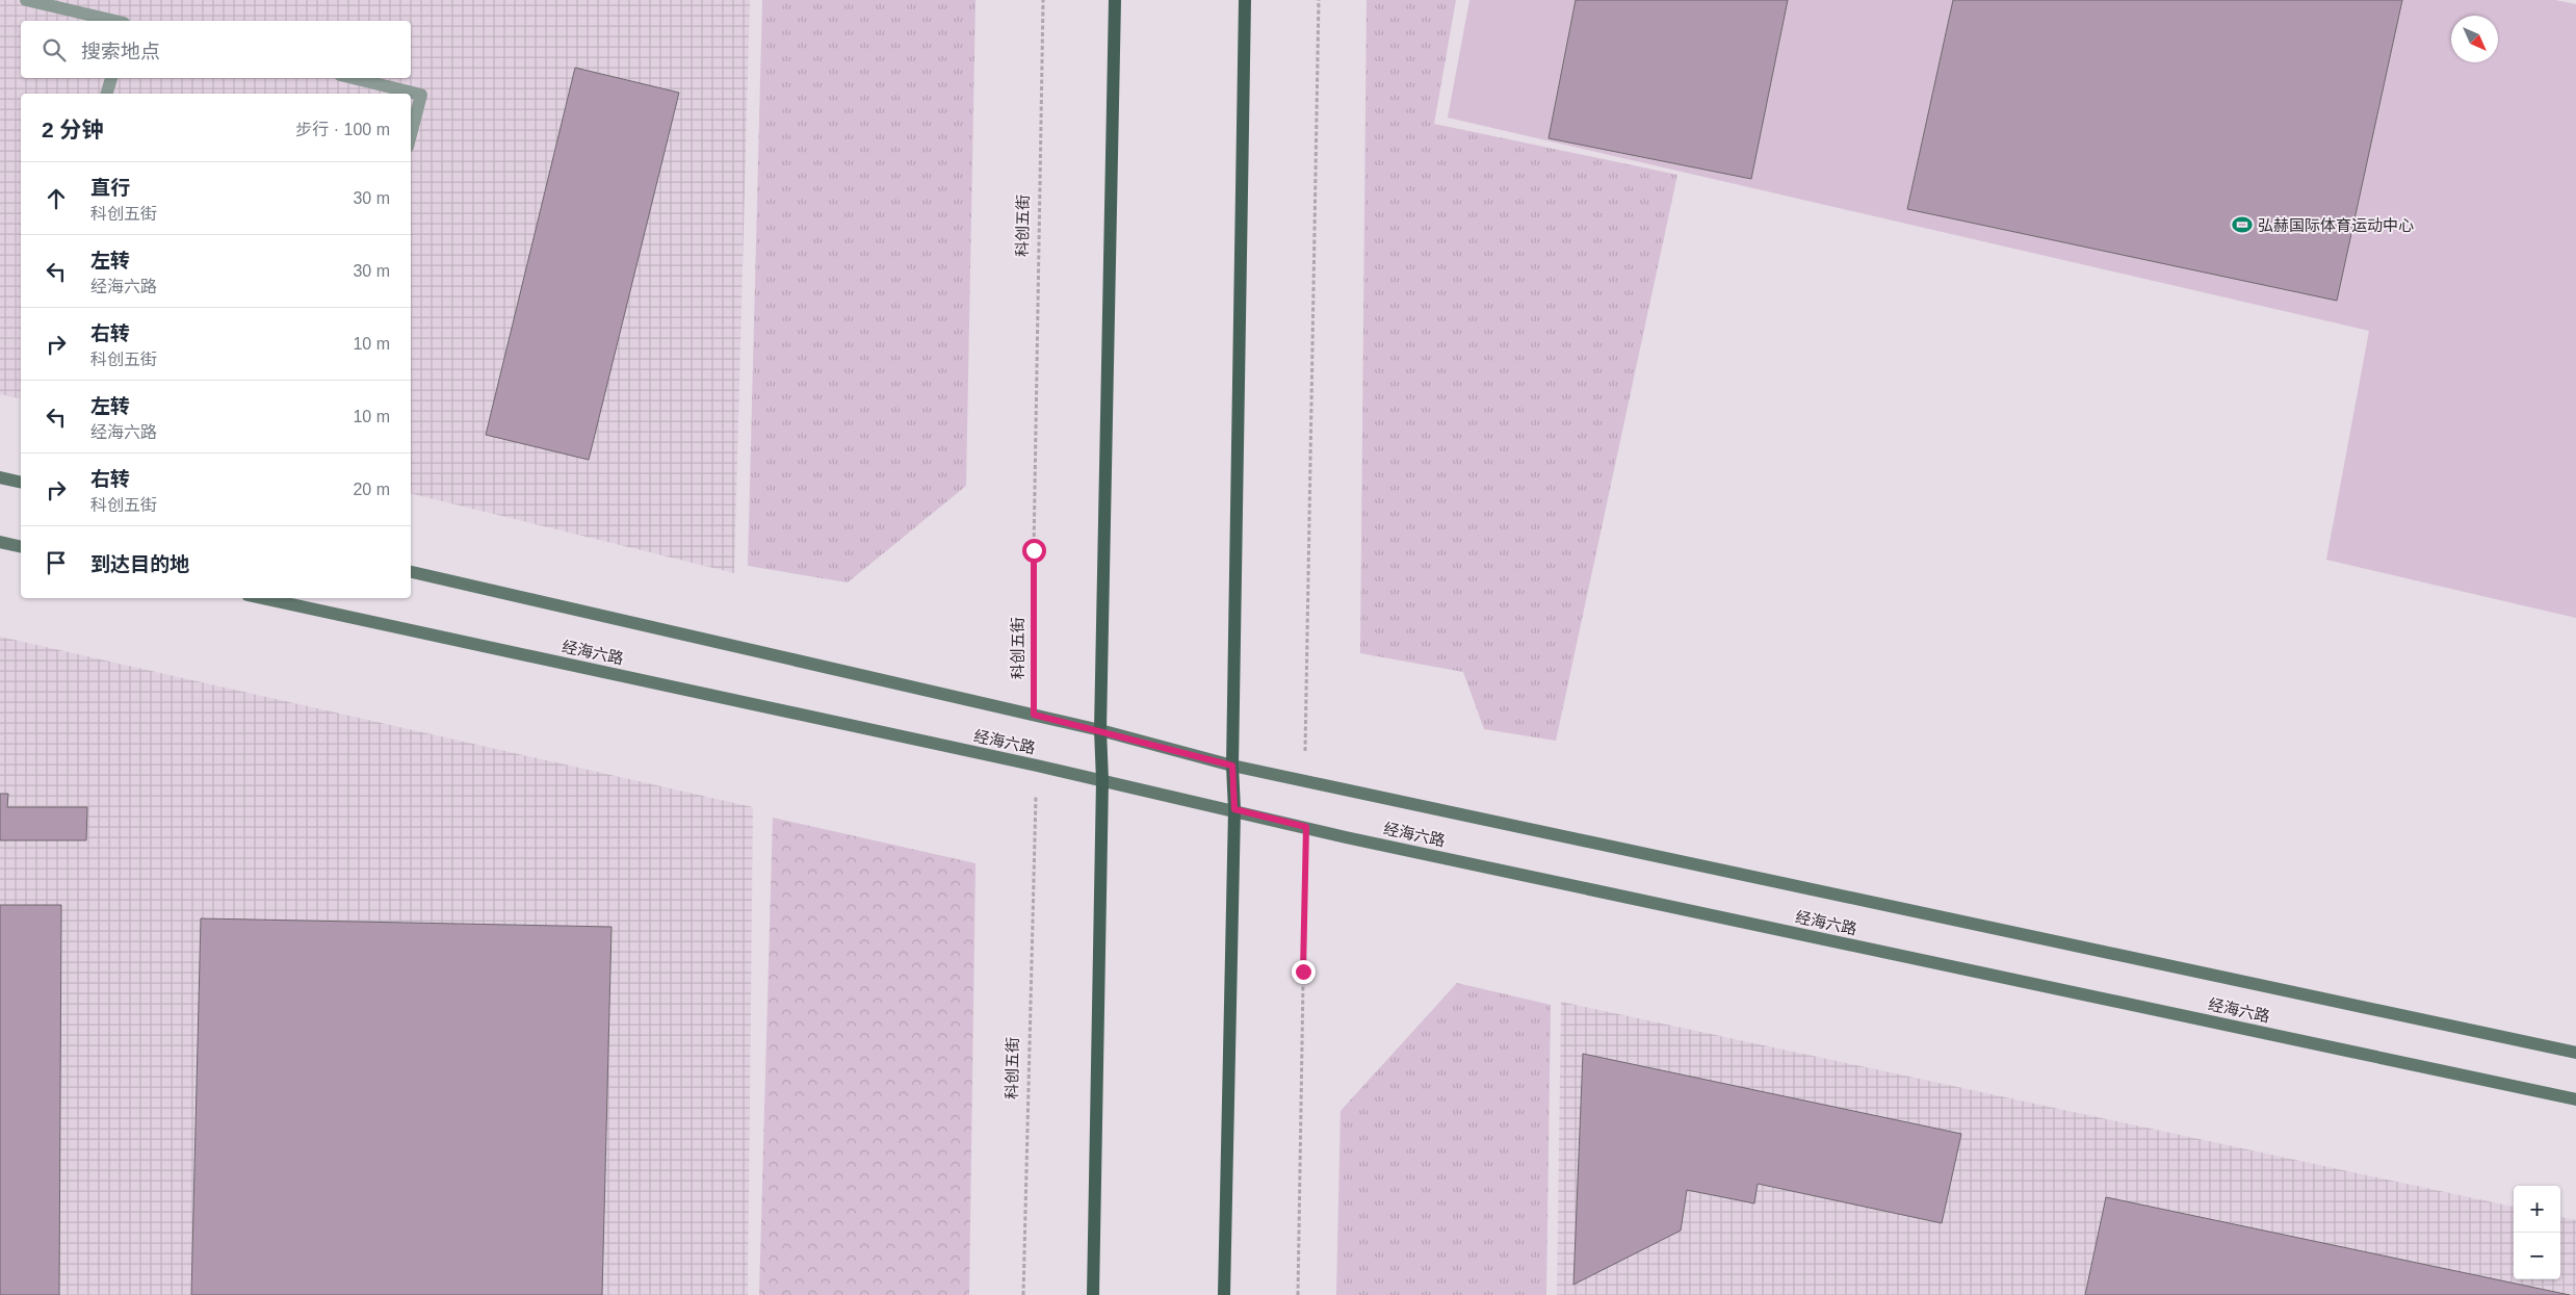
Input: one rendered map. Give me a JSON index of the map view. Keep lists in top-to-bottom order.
{
  "streets": {
    "main road": ["经海六路"],
    "path": ["科创五街"]
  },
  "crossings": [
    ["科创五街", "经海六路"]
  ],
  "places": {
    "sports": ["弘赫国际体育运动中心"]
  },
  "north": "bottom right",
  "page": {
    "search": "搜索地点",
    "heading": ["2 分钟", "步行 · 100 m"],
    "list": [
      ["直行", "科创五街", "30 m"],
      ["左转", "经海六路", "30 m"],
      ["右转", "科创五街", "10 m"],
      ["左转", "经海六路", "10 m"],
      ["右转", "科创五街", "20 m"],
      "到达目的地"
    ],
    "map_buttons": ["+", "−"]
  }
}
